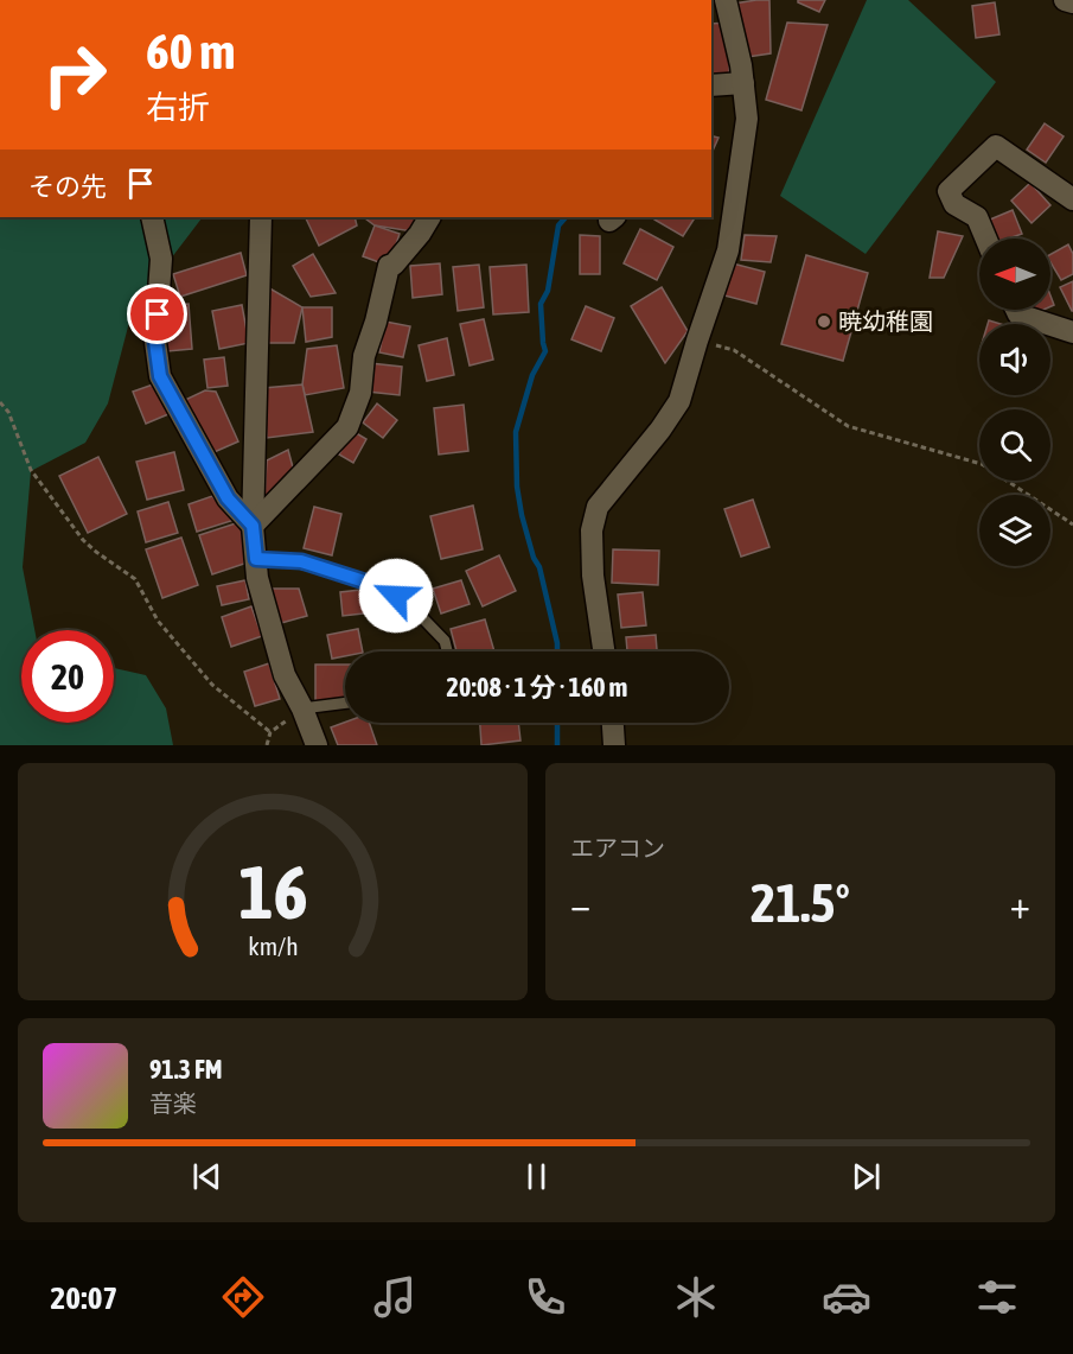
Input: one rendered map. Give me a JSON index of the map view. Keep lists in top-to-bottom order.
{
  "places": ["暁幼稚園"],
  "north": "left",
  "page": {
    "turn": ["60 m", "右折"],
    "then": "その先",
    "limit": "20",
    "trip": "20:08 · 1 分 · 160 m",
    "tile": "エアコン",
    "heat": ["−", "21.5°", "+"],
    "song": ["91.3 FM", "音楽"],
    "tabs": "20:07",
    "gauge": ["16", "km/h"]
  }
}
